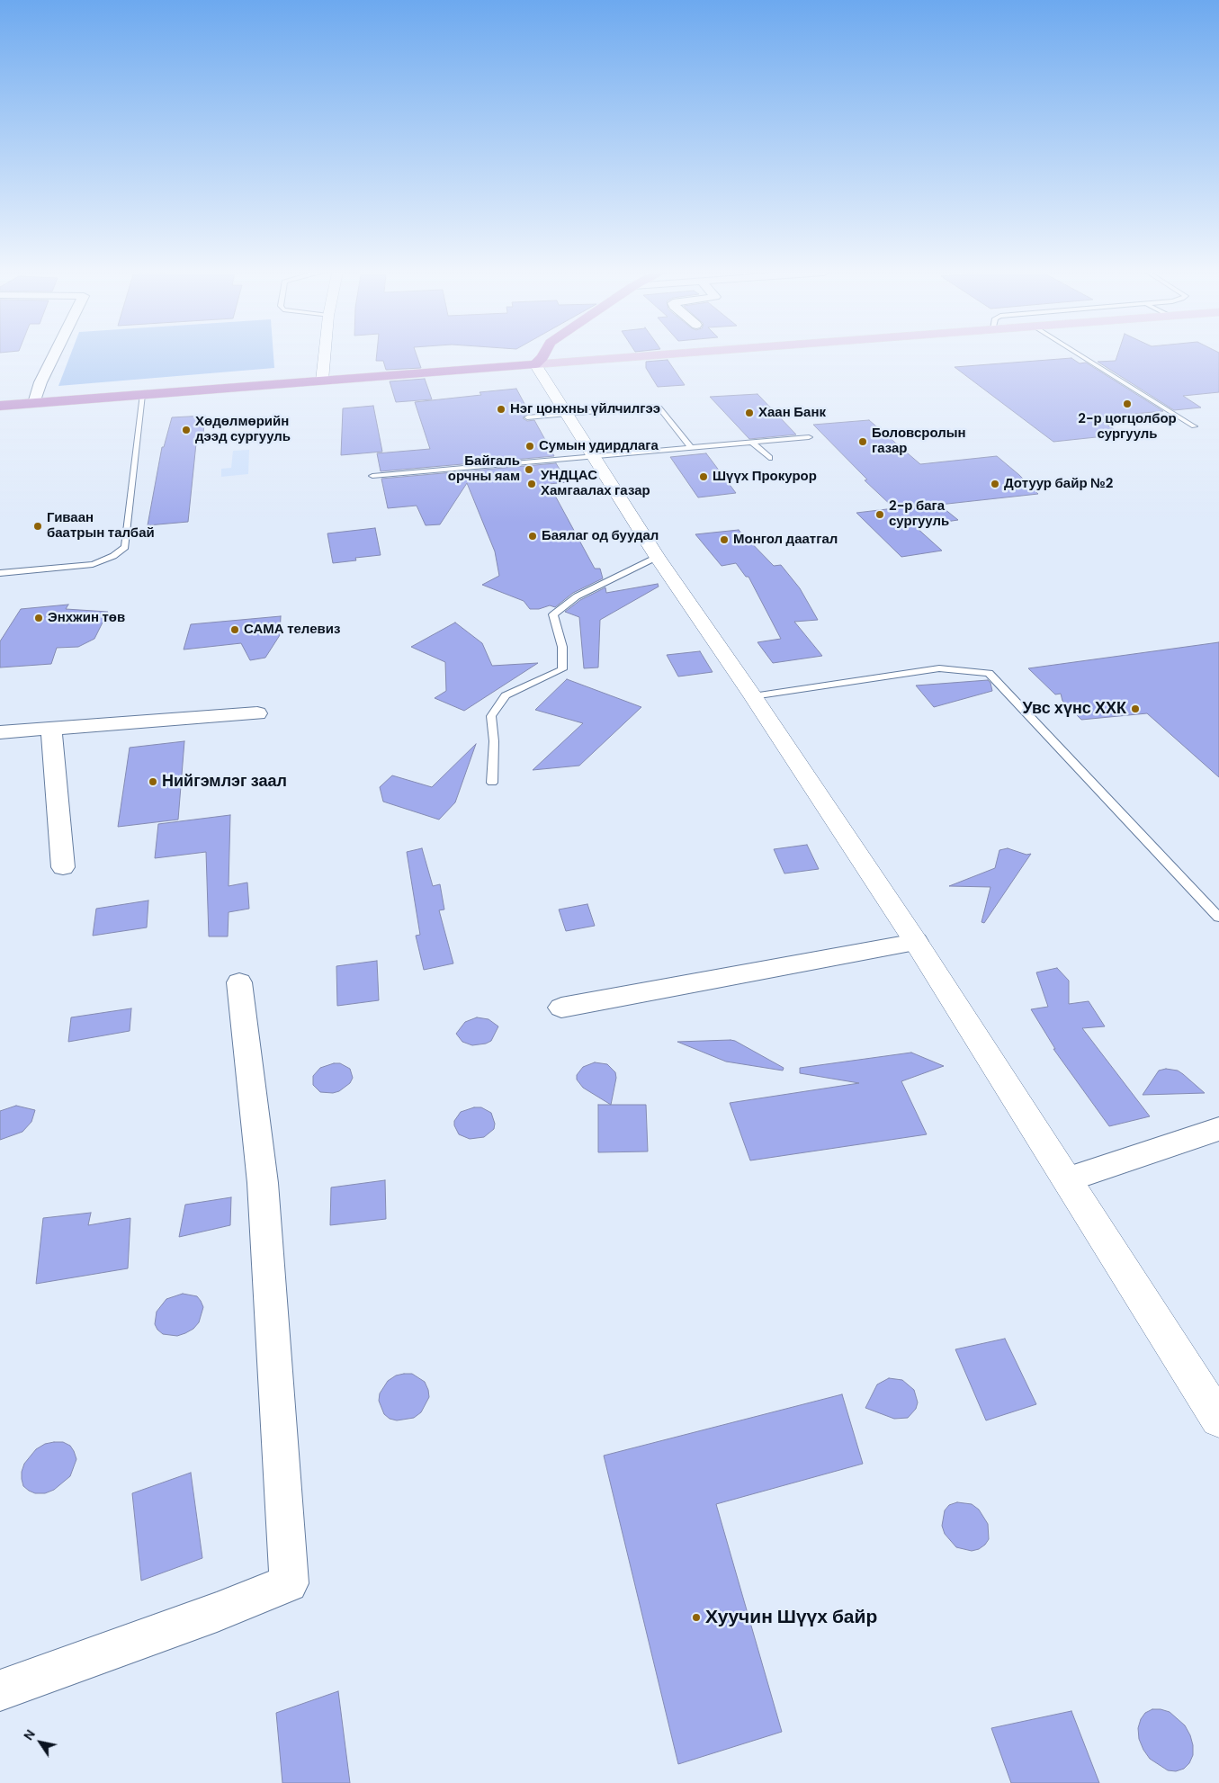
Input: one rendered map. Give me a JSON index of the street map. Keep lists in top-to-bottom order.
{
  "places": [
    "2-р цогцолбор сургууль",
    "Нэг цонхны үйлчилгээ",
    "Хаан Банк",
    "Хөдөлмөрийн дээд сургууль",
    "Боловсролын газар",
    "Сумын удирдлага",
    "Байгаль орчны яам",
    "Шүүх Прокурор",
    "УНДЦАС Хамгаалах газар",
    "Дотуур байр №2",
    "2-р бага сургууль",
    "Гиваан баатрын талбай",
    "Баялаг од буудал",
    "Монгол даатгал",
    "Энхжин төв",
    "САМА телевиз",
    "Увс хүнс ХХК",
    "Нийгэмлэг заал",
    "Хуучин Шүүх байр"
  ],
  "north": "top left"
}
